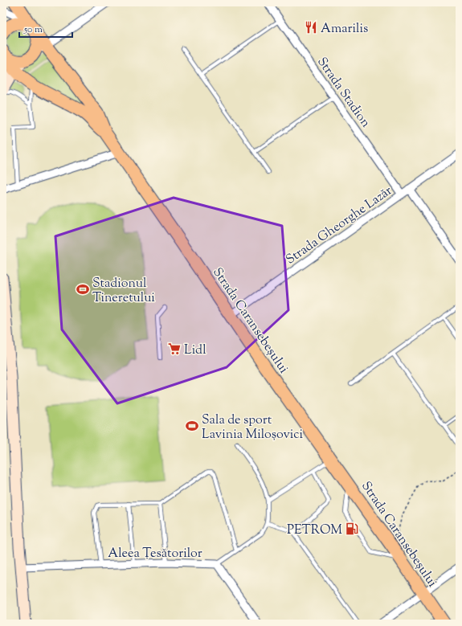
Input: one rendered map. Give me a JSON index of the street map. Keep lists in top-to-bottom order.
{
  "streets": {
    "main road": ["Strada Caransebeșului"],
    "street": ["Strada Stadion", "Strada Gheorghe Lazăr", "Aleea Țesătorilor"]
  },
  "crossings": [
    ["Strada Stadion", "Strada Gheorghe Lazăr"],
    ["Strada Gheorghe Lazăr", "Strada Caransebeșului"]
  ],
  "places": {
    "restaurant": ["Amarilis"],
    "sports": ["Stadionul Tineretului", "Sala de sport Lavinia Miloșovici"],
    "supermarket": ["Lidl"],
    "fuel station": ["PETROM"]
  },
  "scale_bar": "50 m"
}
